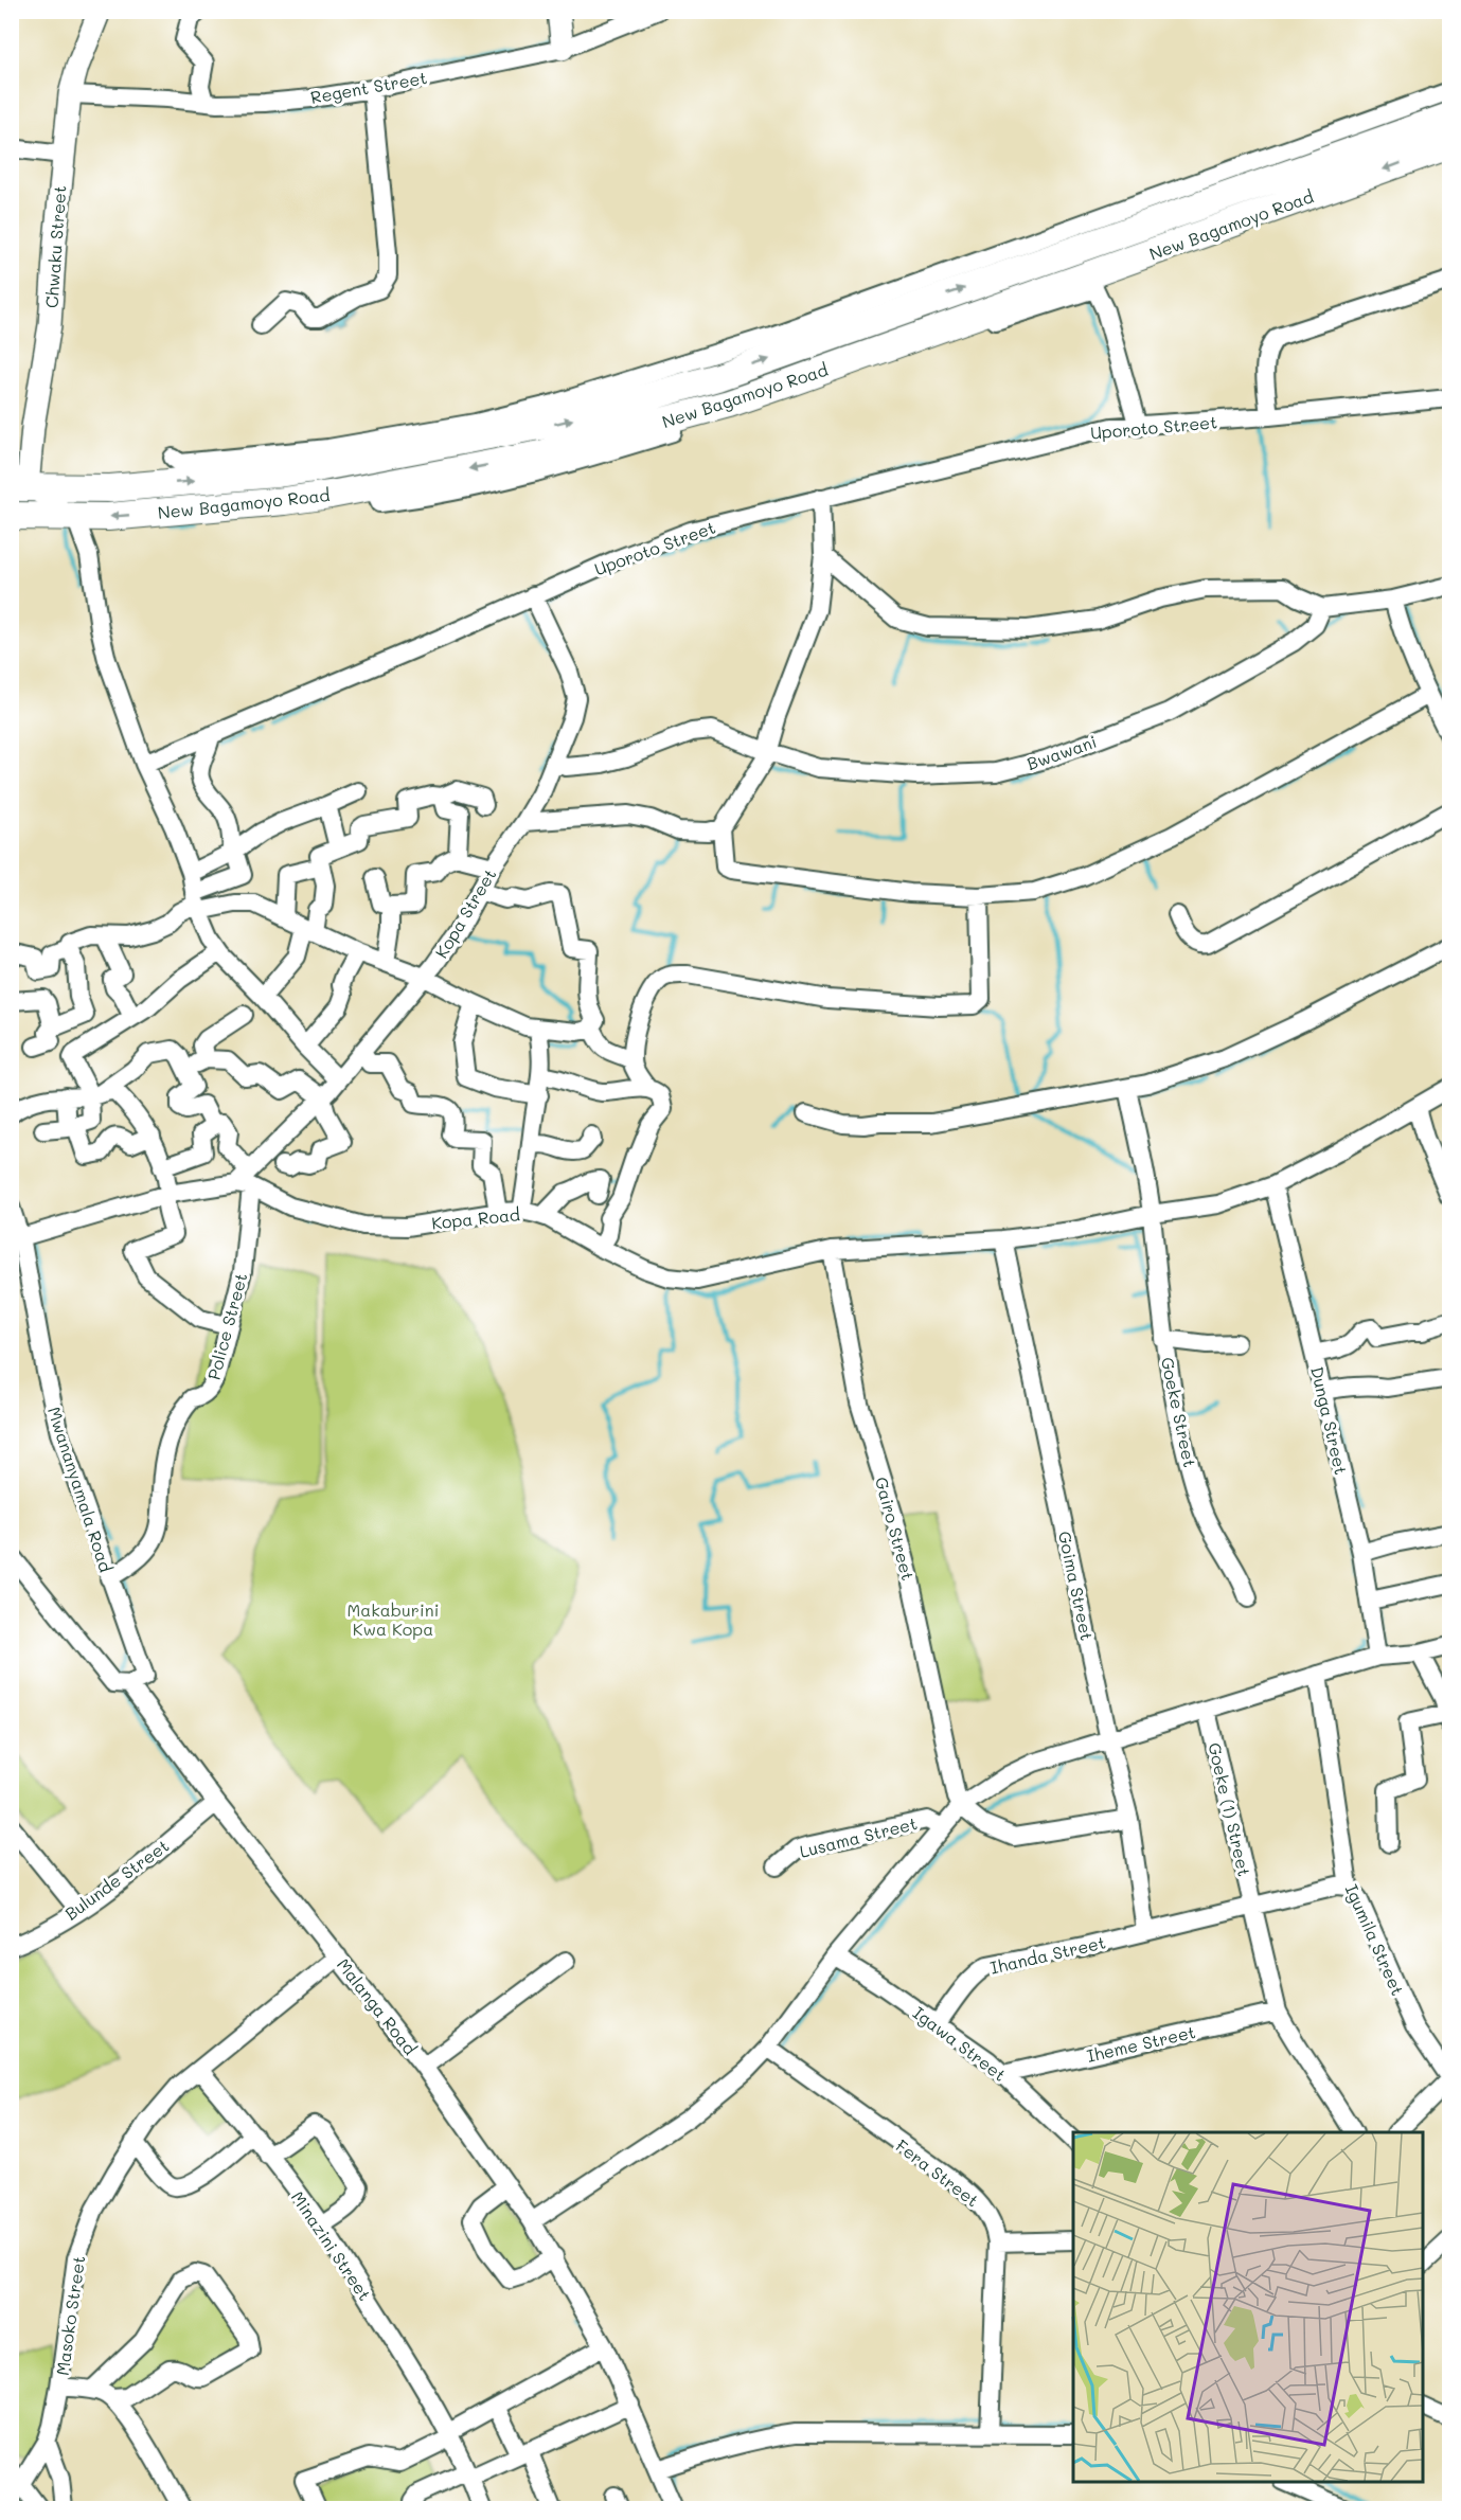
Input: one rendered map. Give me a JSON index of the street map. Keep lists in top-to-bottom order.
{
  "streets": {
    "highway": ["New Bagamoyo Road"],
    "main road": ["Chwaku Street"],
    "street": [
      "Regent Street",
      "Uporoto Street",
      "Bwawani",
      "Kopa Street",
      "Kopa Road",
      "Police Street",
      "Goeke Street",
      "Dunga Street",
      "Mwananyamala Road",
      "Gairo Street",
      "Goima Street",
      "Goeke (1) Street",
      "Lusama Street",
      "Bulunde Street",
      "Igumila Street",
      "Ihanda Street",
      "Malanga Road",
      "Igawa Street",
      "Iheme Street",
      "Fera Street",
      "Minazini Street",
      "Masoko Street"
    ]
  },
  "crossings": [
    ["Regent Street", "Chwaku Street"],
    ["New Bagamoyo Road", "Chwaku Street"],
    ["Uporoto Street", "Kopa Street"],
    ["Bwawani", "Kopa Street"],
    ["Kopa Street", "Kopa Road"],
    ["Kopa Street", "Police Street"],
    ["Kopa Road", "Police Street"],
    ["Kopa Road", "Goeke Street"],
    ["Kopa Road", "Dunga Street"],
    ["Kopa Road", "Gairo Street"],
    ["Kopa Road", "Goima Street"],
    ["Police Street", "Mwananyamala Road"],
    ["Mwananyamala Road", "Malanga Road"],
    ["Goima Street", "Ihanda Street"],
    ["Goeke (1) Street", "Ihanda Street"],
    ["Goeke (1) Street", "Iheme Street"],
    ["Bulunde Street", "Malanga Road"],
    ["Igumila Street", "Ihanda Street"],
    ["Ihanda Street", "Igawa Street"],
    ["Malanga Road", "Masoko Street"],
    ["Igawa Street", "Iheme Street"],
    ["Minazini Street", "Masoko Street"]
  ],
  "parks": ["Makaburini Kwa Kopa"]
}
